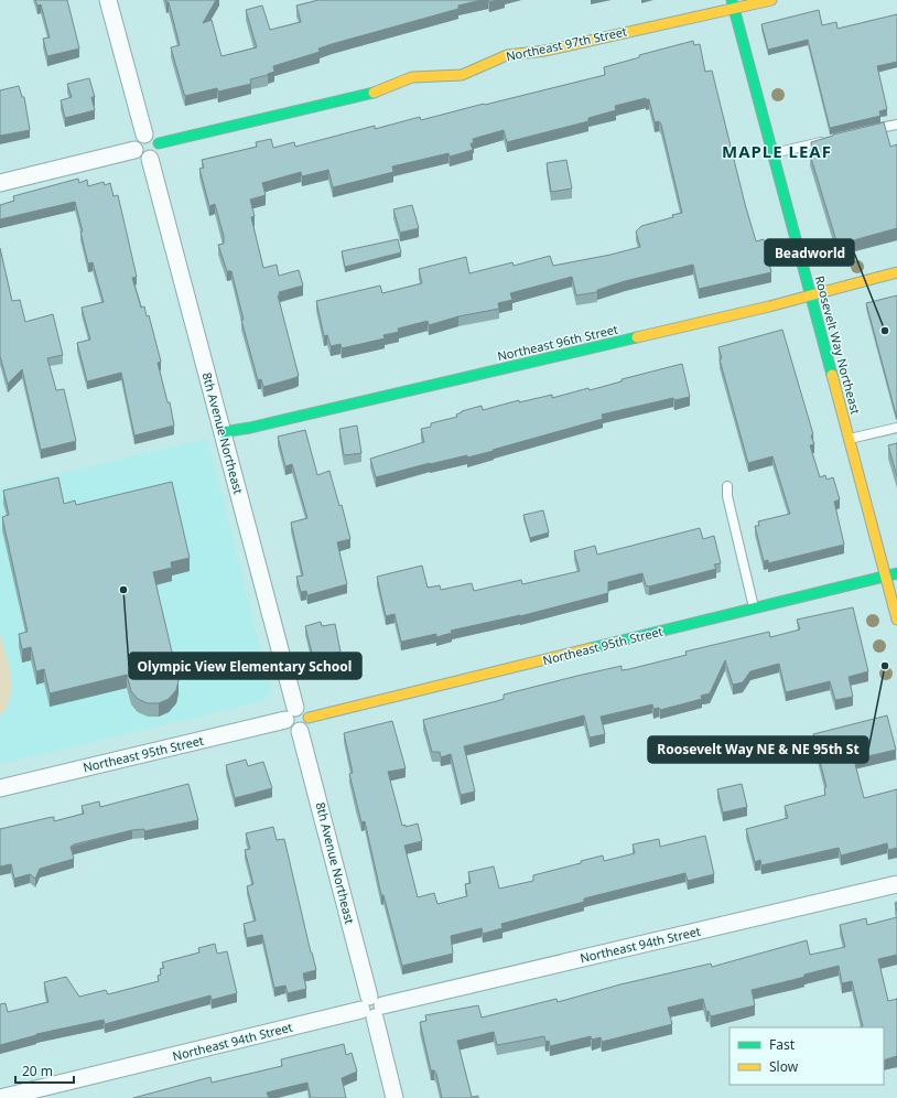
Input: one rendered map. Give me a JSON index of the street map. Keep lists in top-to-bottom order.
{
  "streets": {
    "street": [
      "Northeast 97th Street",
      "Northeast 96th Street",
      "Roosevelt Way Northeast",
      "8th Avenue Northeast",
      "Northeast 95th Street",
      "Northeast 94th Street"
    ]
  },
  "crossings": [
    ["Northeast 97th Street", "Roosevelt Way Northeast"],
    ["Northeast 97th Street", "8th Avenue Northeast"],
    ["Northeast 96th Street", "Roosevelt Way Northeast"],
    ["Northeast 96th Street", "8th Avenue Northeast"],
    ["Roosevelt Way Northeast", "Northeast 95th Street"],
    ["8th Avenue Northeast", "Northeast 95th Street"],
    ["8th Avenue Northeast", "Northeast 94th Street"]
  ],
  "districts": ["MAPLE LEAF"],
  "places": ["Beadworld", "Olympic View Elementary School", "Roosevelt Way NE & NE 95th St"],
  "legend": ["Fast", "Slow"],
  "scale_bar": "20 m"
}
